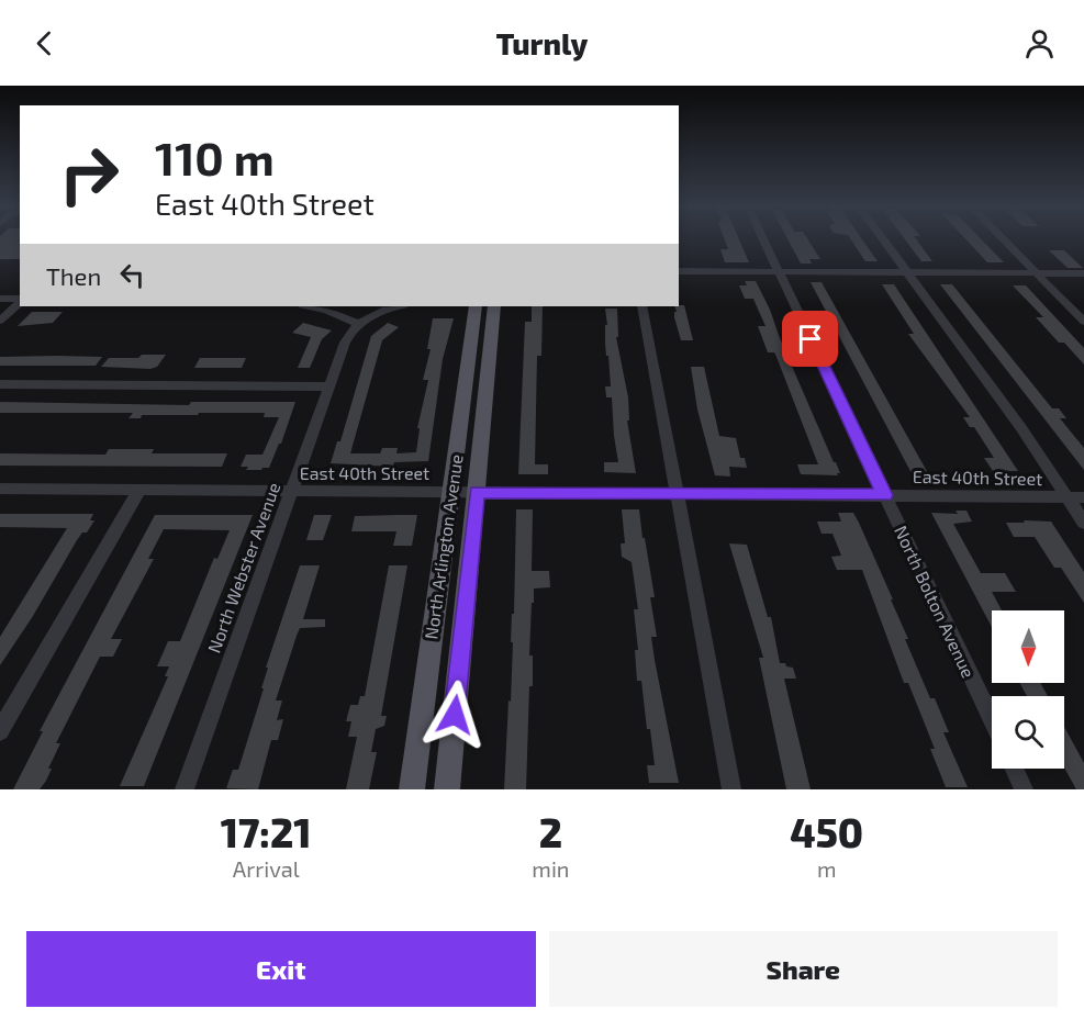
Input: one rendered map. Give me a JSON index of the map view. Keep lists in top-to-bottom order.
{
  "streets": {
    "main road": ["North Arlington Avenue"],
    "street": ["East 40th Street", "North Webster Avenue", "North Bolton Avenue"]
  },
  "crossings": [
    ["East 40th Street", "North Arlington Avenue"],
    ["East 40th Street", "North Webster Avenue"],
    ["East 40th Street", "North Bolton Avenue"]
  ],
  "north": "bottom",
  "page": {
    "header": "Turnly",
    "turn": ["110 m", "East 40th Street"],
    "then": "Then",
    "eta": [
      "17:21",
      "Arrival",
      "2",
      "min",
      "450",
      "m"
    ],
    "buttons": ["Exit", "Share"]
  }
}
